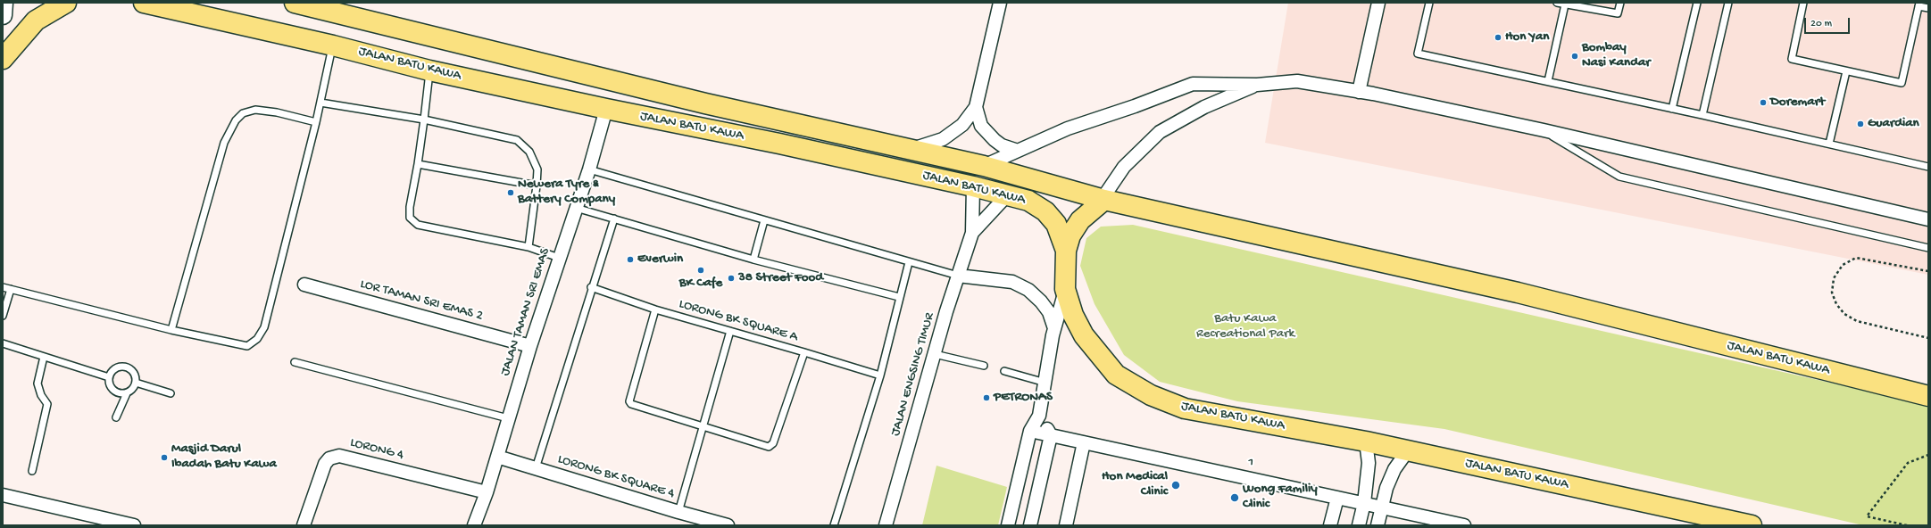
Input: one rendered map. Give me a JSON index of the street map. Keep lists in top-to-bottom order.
{
  "streets": {
    "highway": ["JALAN BATU KAWA"],
    "street": [
      "LOR TAMAN SRI EMAS 2",
      "JALAN TAMAN SRI EMAS",
      "JALAN ENGSING TIMUR",
      "LORONG 4",
      "1",
      "LORONG BK SQUARE 4"
    ],
    "lane": ["LORONG BK SQUARE A"]
  },
  "crossings": [
    ["JALAN BATU KAWA", "JALAN TAMAN SRI EMAS"],
    ["JALAN BATU KAWA", "JALAN ENGSING TIMUR"],
    ["LOR TAMAN SRI EMAS 2", "JALAN TAMAN SRI EMAS"],
    ["JALAN TAMAN SRI EMAS", "LORONG 4"],
    ["JALAN TAMAN SRI EMAS", "LORONG BK SQUARE 4"]
  ],
  "parks": ["Batu Kawa Recreational Park"],
  "places": [
    "Hon Yan",
    "Bombay Nasi Kandar",
    "Doremart",
    "Guardian",
    "Newera Tyre & Battery Company",
    "Everwin",
    "BK Cafe",
    "38 Street Food",
    "PETRONAS",
    "Masjid Darul Ibadah Batu Kawa",
    "Hon Medical Clinic",
    "Wong Familiy Clinic"
  ],
  "scale_bar": "20 m"
}
